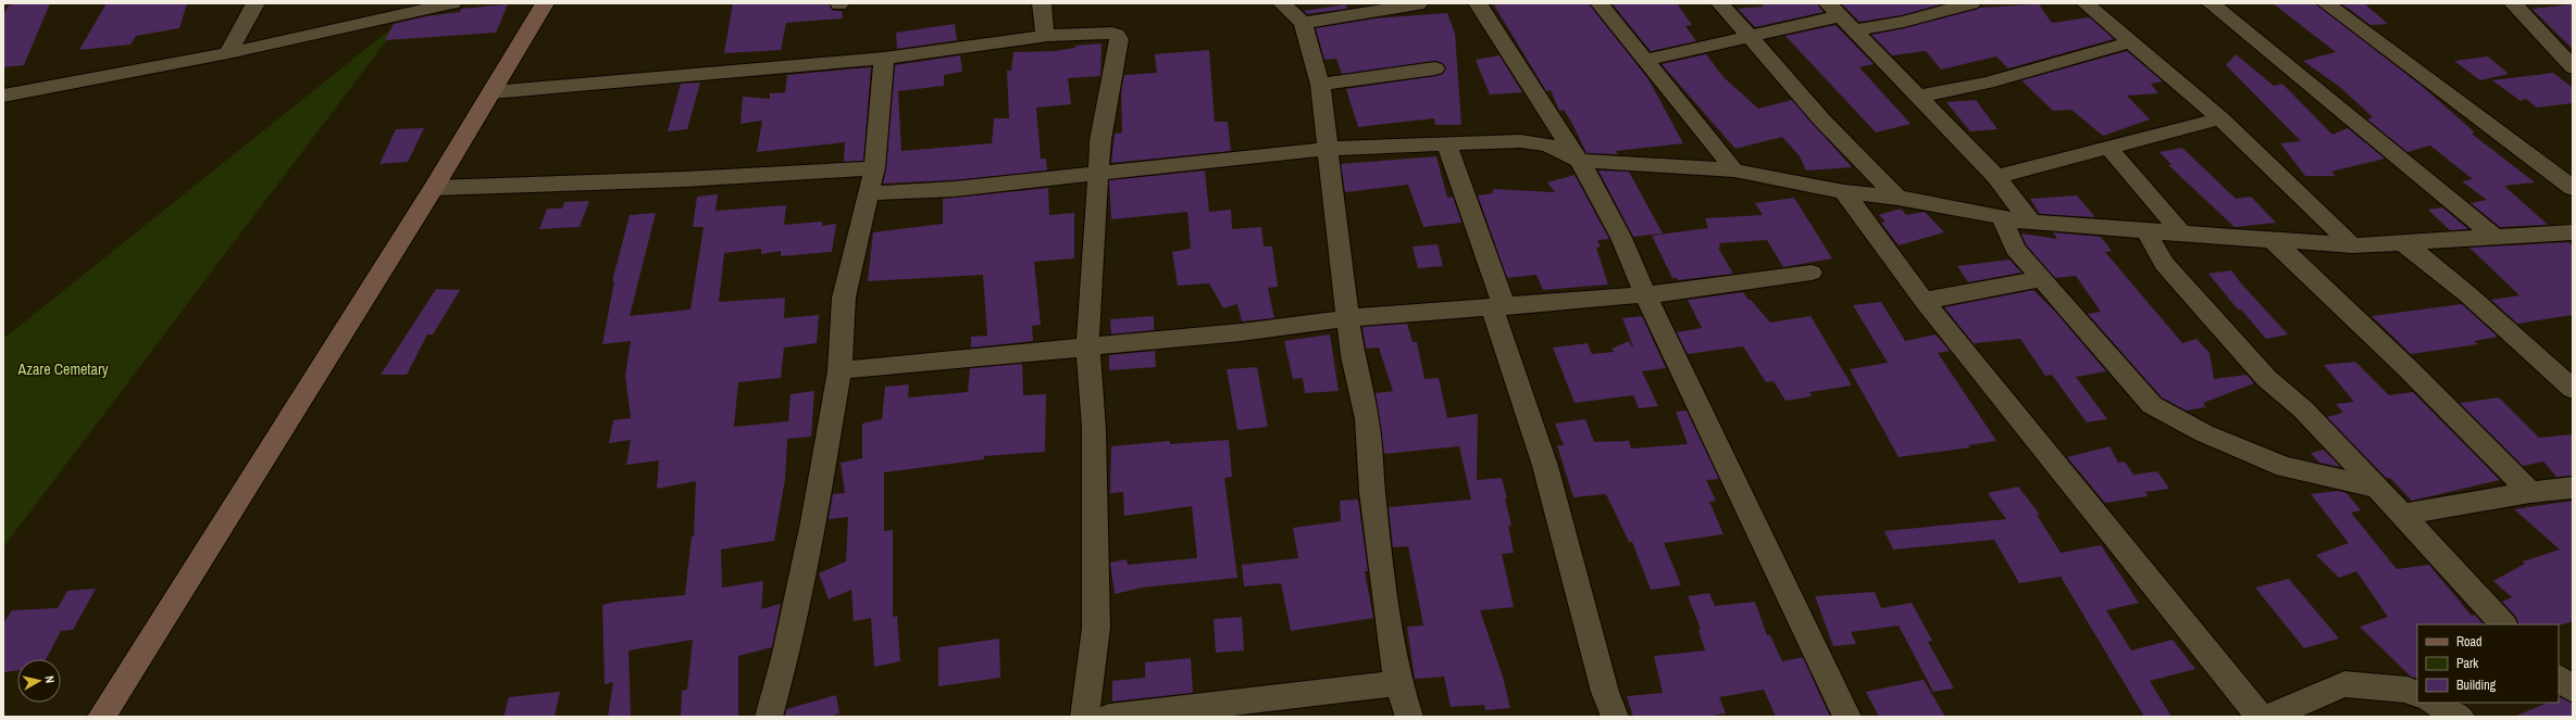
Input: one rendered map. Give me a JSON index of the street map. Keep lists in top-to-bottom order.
{
  "parks": ["Azare Cemetary"],
  "legend": ["Road", "Park", "Building"],
  "north": "right"
}
